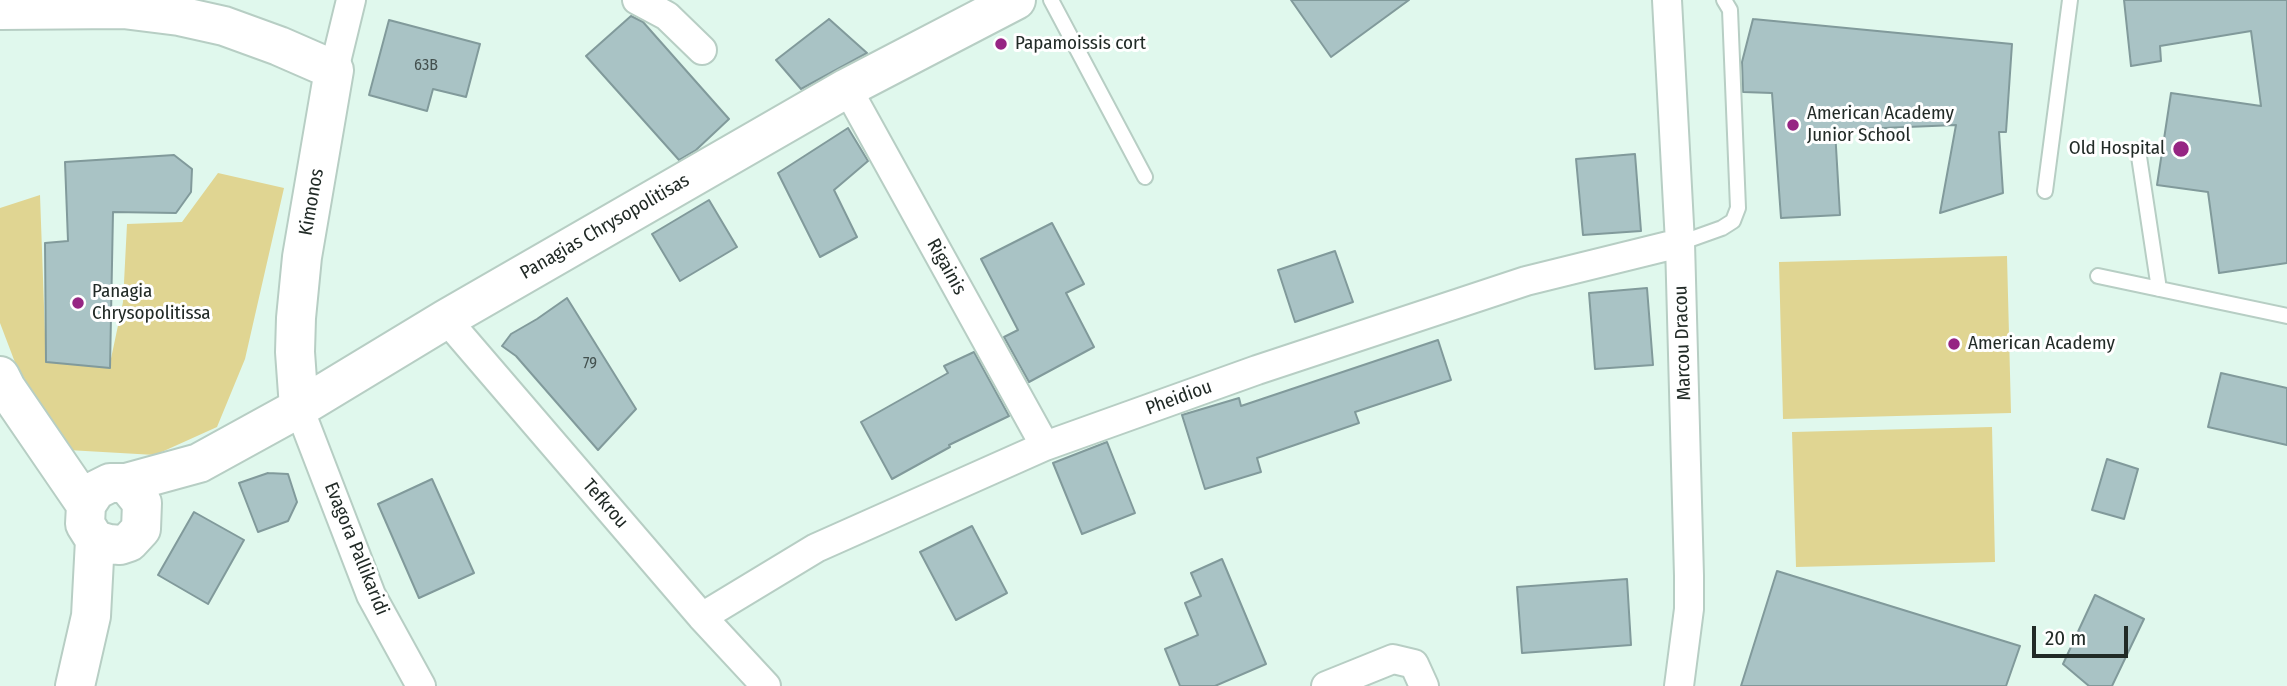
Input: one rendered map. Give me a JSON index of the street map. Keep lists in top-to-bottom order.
{
  "streets": {
    "street": [
      "Kimonos",
      "Panagias Chrysopolitisas",
      "Rigainis",
      "Marcou Dracou",
      "Pheidiou",
      "Tefkrou",
      "Evagora Pallikaridi"
    ]
  },
  "crossings": [
    ["Kimonos", "Panagias Chrysopolitisas"],
    ["Kimonos", "Evagora Pallikaridi"],
    ["Panagias Chrysopolitisas", "Rigainis"],
    ["Panagias Chrysopolitisas", "Tefkrou"],
    ["Panagias Chrysopolitisas", "Evagora Pallikaridi"],
    ["Rigainis", "Pheidiou"],
    ["Marcou Dracou", "Pheidiou"],
    ["Pheidiou", "Tefkrou"]
  ],
  "places": [
    "Papamoissis cort",
    "American Academy Junior School",
    "Old Hospital",
    "Panagia Chrysopolitissa",
    "American Academy"
  ],
  "house_numbers": ["63B", "79"],
  "scale_bar": "20 m"
}
